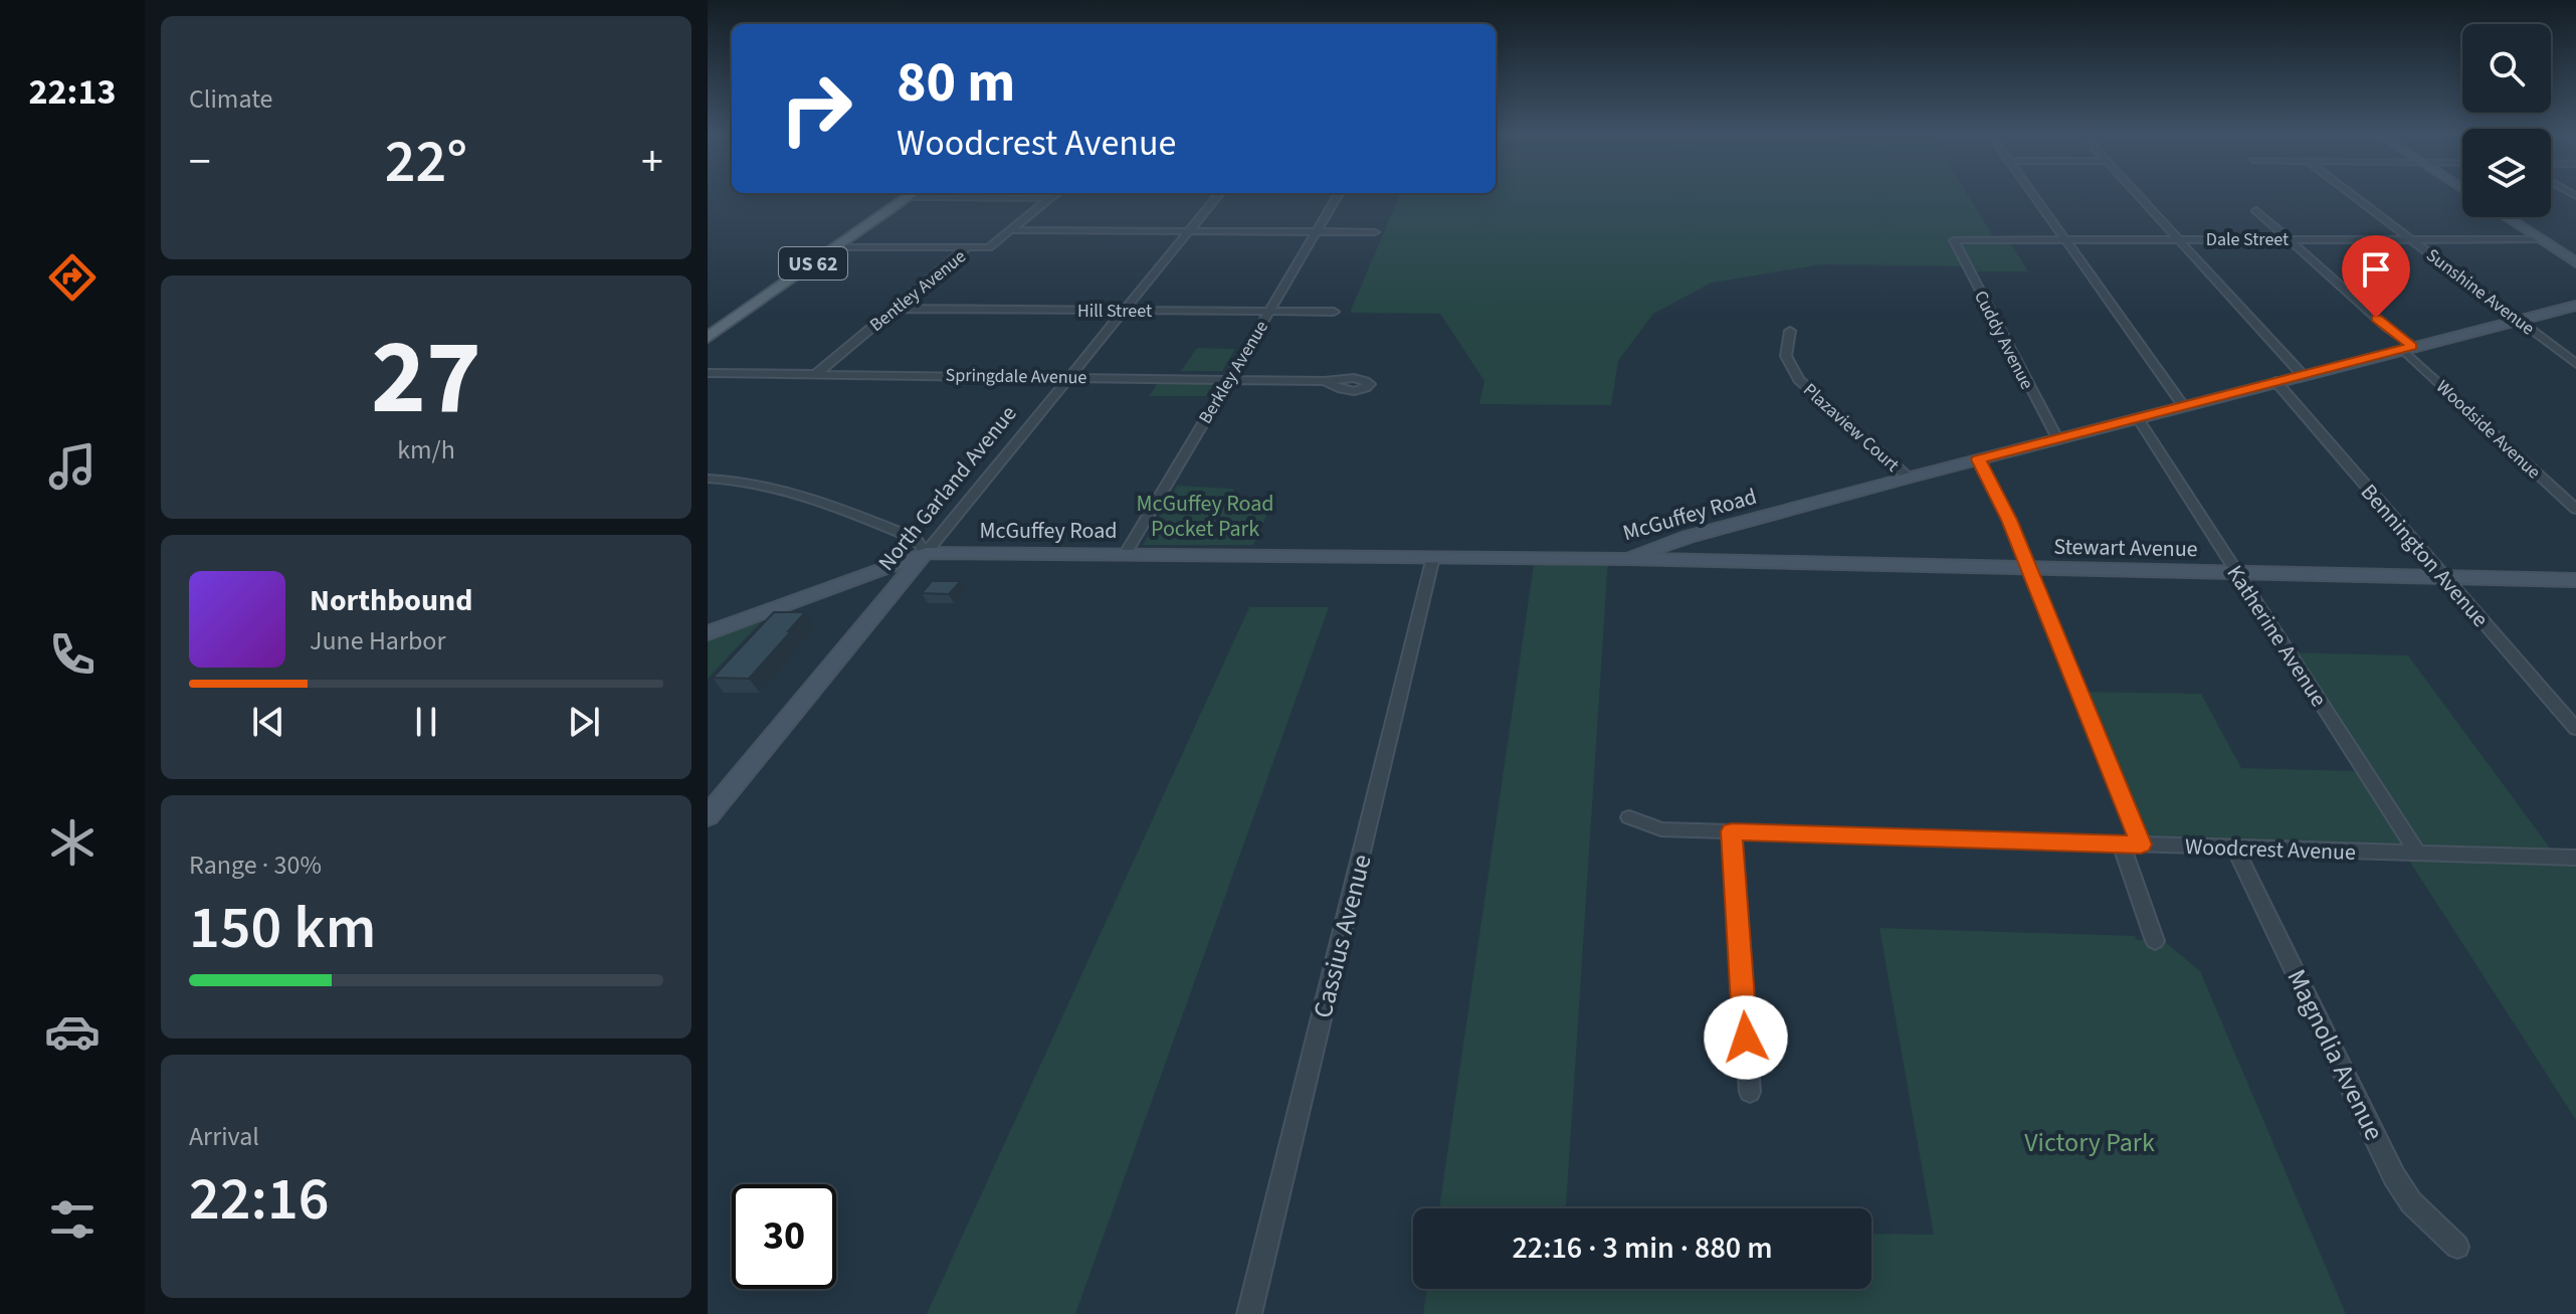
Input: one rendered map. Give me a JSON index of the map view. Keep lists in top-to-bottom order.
{
  "streets": {
    "main road": ["US 62"],
    "street": [
      "Dale Street",
      "Bentley Avenue",
      "Sunshine Avenue",
      "Hill Street",
      "Cuddy Avenue",
      "Berkley Avenue",
      "Springdale Avenue",
      "Plazaview Court",
      "Woodside Avenue",
      "North Garland Avenue",
      "McGuffey Road",
      "Stewart Avenue",
      "Bennington Avenue",
      "Katherine Avenue",
      "Woodcrest Avenue",
      "Cassius Avenue",
      "Magnolia Avenue"
    ]
  },
  "crossings": [
    ["Dale Street", "Sunshine Avenue"],
    ["Dale Street", "Cuddy Avenue"],
    ["Dale Street", "Woodside Avenue"],
    ["Bentley Avenue", "Hill Street"],
    ["Bentley Avenue", "Springdale Avenue"],
    ["Sunshine Avenue", "McGuffey Road"],
    ["Hill Street", "Berkley Avenue"],
    ["Hill Street", "North Garland Avenue"],
    ["Cuddy Avenue", "McGuffey Road"],
    ["Berkley Avenue", "Springdale Avenue"],
    ["Berkley Avenue", "McGuffey Road"],
    ["Springdale Avenue", "North Garland Avenue"],
    ["Plazaview Court", "McGuffey Road"],
    ["Woodside Avenue", "McGuffey Road"],
    ["North Garland Avenue", "McGuffey Road"],
    ["McGuffey Road", "Stewart Avenue"],
    ["McGuffey Road", "Bennington Avenue"],
    ["McGuffey Road", "Katherine Avenue"],
    ["McGuffey Road", "Cassius Avenue"],
    ["Stewart Avenue", "Bennington Avenue"],
    ["Stewart Avenue", "Katherine Avenue"],
    ["Katherine Avenue", "Woodcrest Avenue"],
    ["Woodcrest Avenue", "Magnolia Avenue"]
  ],
  "parks": ["McGuffey Road Pocket Park", "Victory Park"],
  "page": {
    "tabs": "22:13",
    "tile": [
      "Climate",
      ["27", "km/h"],
      ["Range · 30%", "150 km"],
      ["Arrival", "22:16"]
    ],
    "turn": ["80 m", "Woodcrest Avenue"],
    "heat": ["−", "22°", "+"],
    "song": ["Northbound", "June Harbor"],
    "limit": "30",
    "trip": "22:16 · 3 min · 880 m"
  }
}
